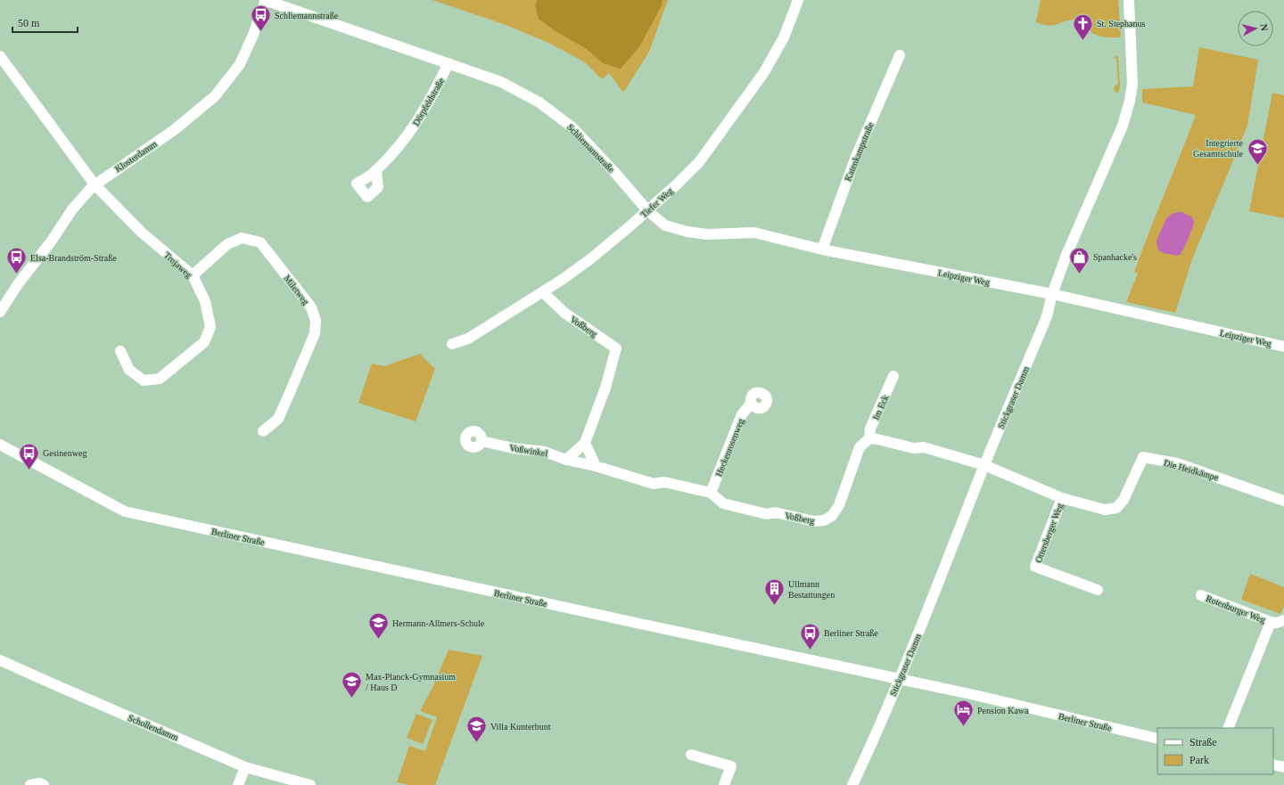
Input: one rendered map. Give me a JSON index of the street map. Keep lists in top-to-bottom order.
{
  "streets": {
    "street": [
      "Dörpfeldstraße",
      "Schliemannstraße",
      "Katenkampstraße",
      "Klosterdamm",
      "Tiefer Weg",
      "Trojaweg",
      "Leipziger Weg",
      "Miletweg",
      "Voßberg",
      "Stickgraser Damm",
      "Im Eck",
      "Heckenrosenweg",
      "Voßwinkel",
      "Die Heidkämpe",
      "Ottersberger Weg",
      "Berliner Straße",
      "Rotenburger Weg",
      "Schollendamm"
    ]
  },
  "crossings": [
    ["Dörpfeldstraße", "Schliemannstraße"],
    ["Schliemannstraße", "Klosterdamm"],
    ["Schliemannstraße", "Tiefer Weg"],
    ["Schliemannstraße", "Leipziger Weg"],
    ["Katenkampstraße", "Leipziger Weg"],
    ["Klosterdamm", "Trojaweg"],
    ["Tiefer Weg", "Leipziger Weg"],
    ["Tiefer Weg", "Voßberg"],
    ["Trojaweg", "Miletweg"],
    ["Leipziger Weg", "Stickgraser Damm"],
    ["Voßberg", "Im Eck"],
    ["Voßberg", "Heckenrosenweg"],
    ["Voßberg", "Voßwinkel"],
    ["Stickgraser Damm", "Die Heidkämpe"],
    ["Stickgraser Damm", "Berliner Straße"],
    ["Die Heidkämpe", "Ottersberger Weg"]
  ],
  "places": {
    "bus stop": [
      "Schliemannstraße",
      "Elsa-Brandström-Straße",
      "Gesinenweg",
      "Berliner Straße"
    ],
    "church": ["St. Stephanus"],
    "school or university": [
      "Integrierte Gesamtschule",
      "Hermann-Allmers-Schule",
      "Max-Planck-Gymnasium / Haus D",
      "Villa Kunterbunt"
    ],
    "shop": ["Spanhacke's"],
    "building": ["Ullmann Bestattungen"],
    "hotel": ["Pension Kawa"]
  },
  "legend": ["Straße", "Park"],
  "scale_bar": "50 m",
  "north": "right"
}
